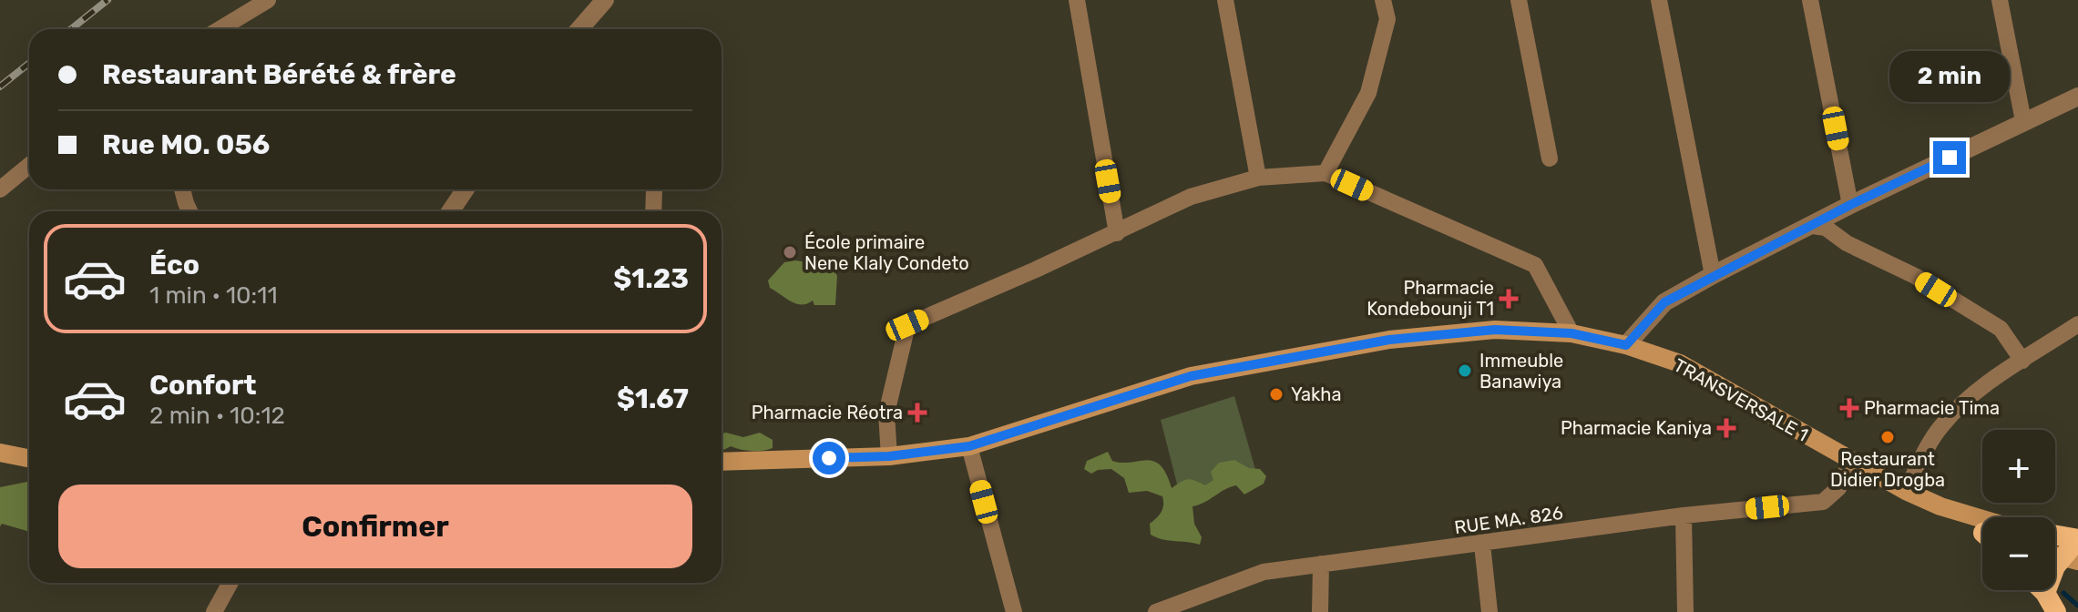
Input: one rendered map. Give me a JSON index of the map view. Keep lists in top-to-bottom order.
{
  "streets": {
    "main road": ["TRANSVERSALE 1"],
    "street": ["RUE MA. 826"]
  },
  "crossings": [
    ["TRANSVERSALE 1", "RUE MA. 826"]
  ],
  "places": {
    "other": [
      "École primaire Nene Klaly Condeto",
      "Immeuble Banawiya",
      "Yakha",
      "Restaurant Didier Drogba"
    ],
    "health": [
      "Pharmacie Kondebounji T1",
      "Pharmacie Tima",
      "Pharmacie Réotra",
      "Pharmacie Kaniya"
    ]
  },
  "page": {
    "banner": ["Restaurant Bérété & frère", "Rue MO. 056"],
    "bubble": "2 min",
    "list": [
      {
        "name": "Éco",
        "note": "1 min · 10:11",
        "value": "$1.23"
      },
      {
        "name": "Confort",
        "note": "2 min · 10:12",
        "value": "$1.67"
      }
    ],
    "map_buttons": ["+", "−"],
    "buttons": "Confirmer"
  }
}
